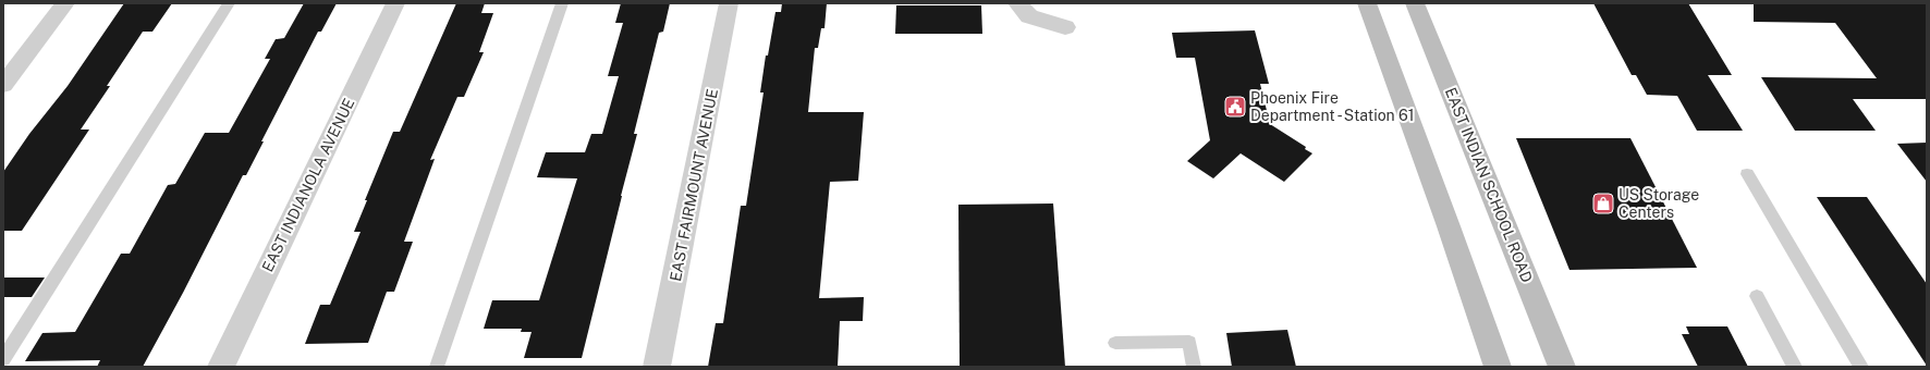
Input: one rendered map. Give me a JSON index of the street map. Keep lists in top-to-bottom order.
{
  "streets": {
    "main road": ["EAST INDIAN SCHOOL ROAD"],
    "street": ["EAST INDIANOLA AVENUE", "EAST FAIRMOUNT AVENUE"]
  },
  "places": {
    "public building": ["Phoenix Fire Department - Station 61"],
    "shop": ["US Storage Centers"]
  }
}
